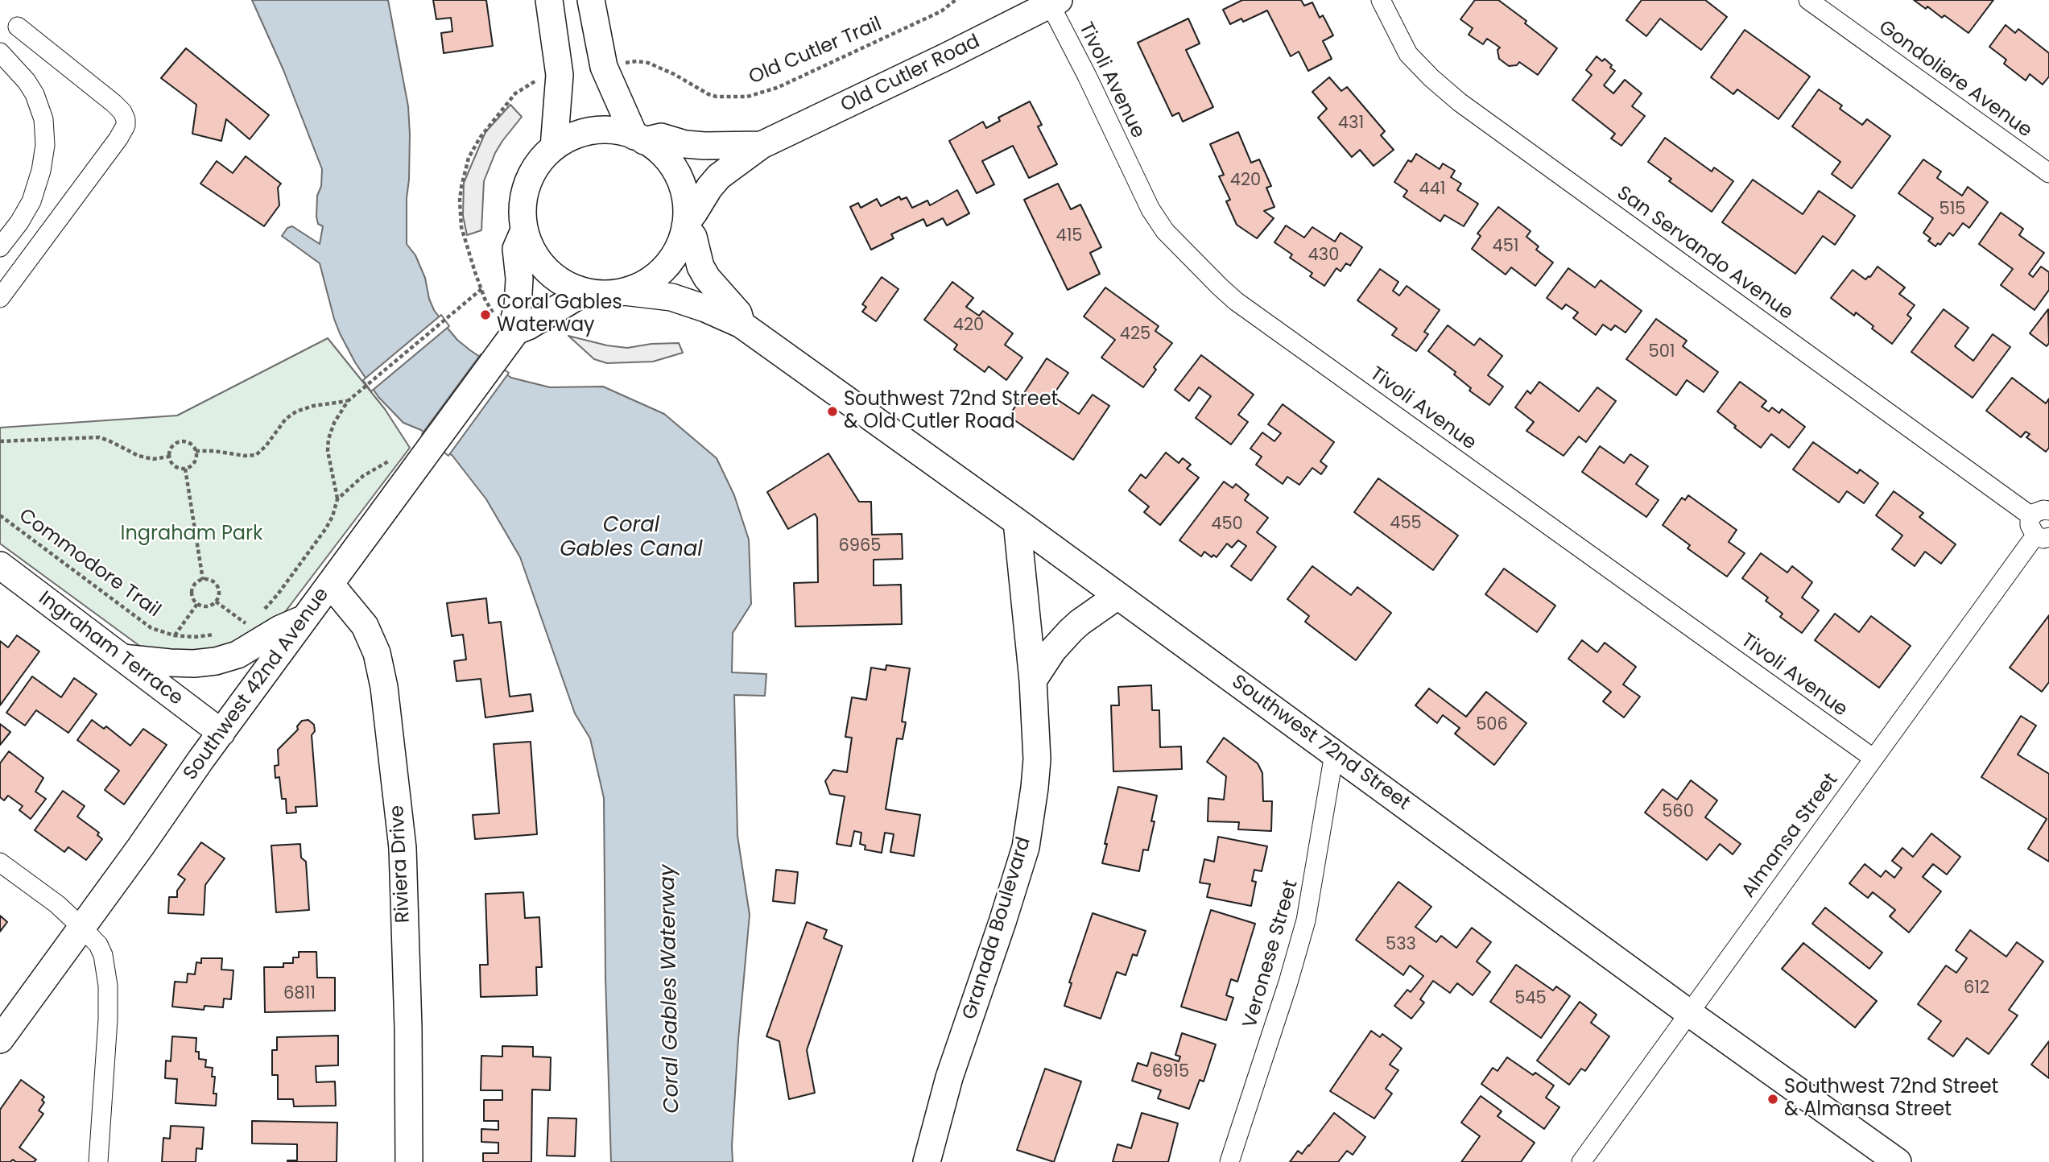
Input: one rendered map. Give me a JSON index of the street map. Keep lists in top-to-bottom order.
{
  "streets": {
    "main road": [
      "Old Cutler Road",
      "Ingraham Terrace",
      "Southwest 42nd Avenue",
      "Southwest 72nd Street",
      "Riviera Drive",
      "Granada Boulevard"
    ],
    "street": [
      "Gondoliere Avenue",
      "Tivoli Avenue",
      "San Servando Avenue",
      "Almansa Street",
      "Veronese Street"
    ],
    "path": ["Old Cutler Trail", "Commodore Trail"]
  },
  "crossings": [
    ["Old Cutler Road", "Tivoli Avenue"],
    ["Old Cutler Road", "Southwest 42nd Avenue"],
    ["Old Cutler Road", "Southwest 72nd Street"],
    ["Tivoli Avenue", "Almansa Street"],
    ["San Servando Avenue", "Almansa Street"],
    ["Ingraham Terrace", "Southwest 42nd Avenue"],
    ["Southwest 42nd Avenue", "Southwest 72nd Street"],
    ["Southwest 42nd Avenue", "Riviera Drive"],
    ["Southwest 72nd Street", "Almansa Street"],
    ["Southwest 72nd Street", "Granada Boulevard"],
    ["Southwest 72nd Street", "Veronese Street"]
  ],
  "water": ["Coral Gables Canal", "Coral Gables Waterway"],
  "parks": ["Ingraham Park"],
  "places": ["Coral Gables Waterway", "Southwest 72nd Street & Old Cutler Road", "Southwest 72nd Street & Almansa Street"],
  "house_numbers": [
    "431",
    "420",
    "441",
    "515",
    "415",
    "451",
    "430",
    "420",
    "425",
    "501",
    "455",
    "450",
    "6965",
    "506",
    "560",
    "533",
    "612",
    "6811",
    "545",
    "6915"
  ]
}
